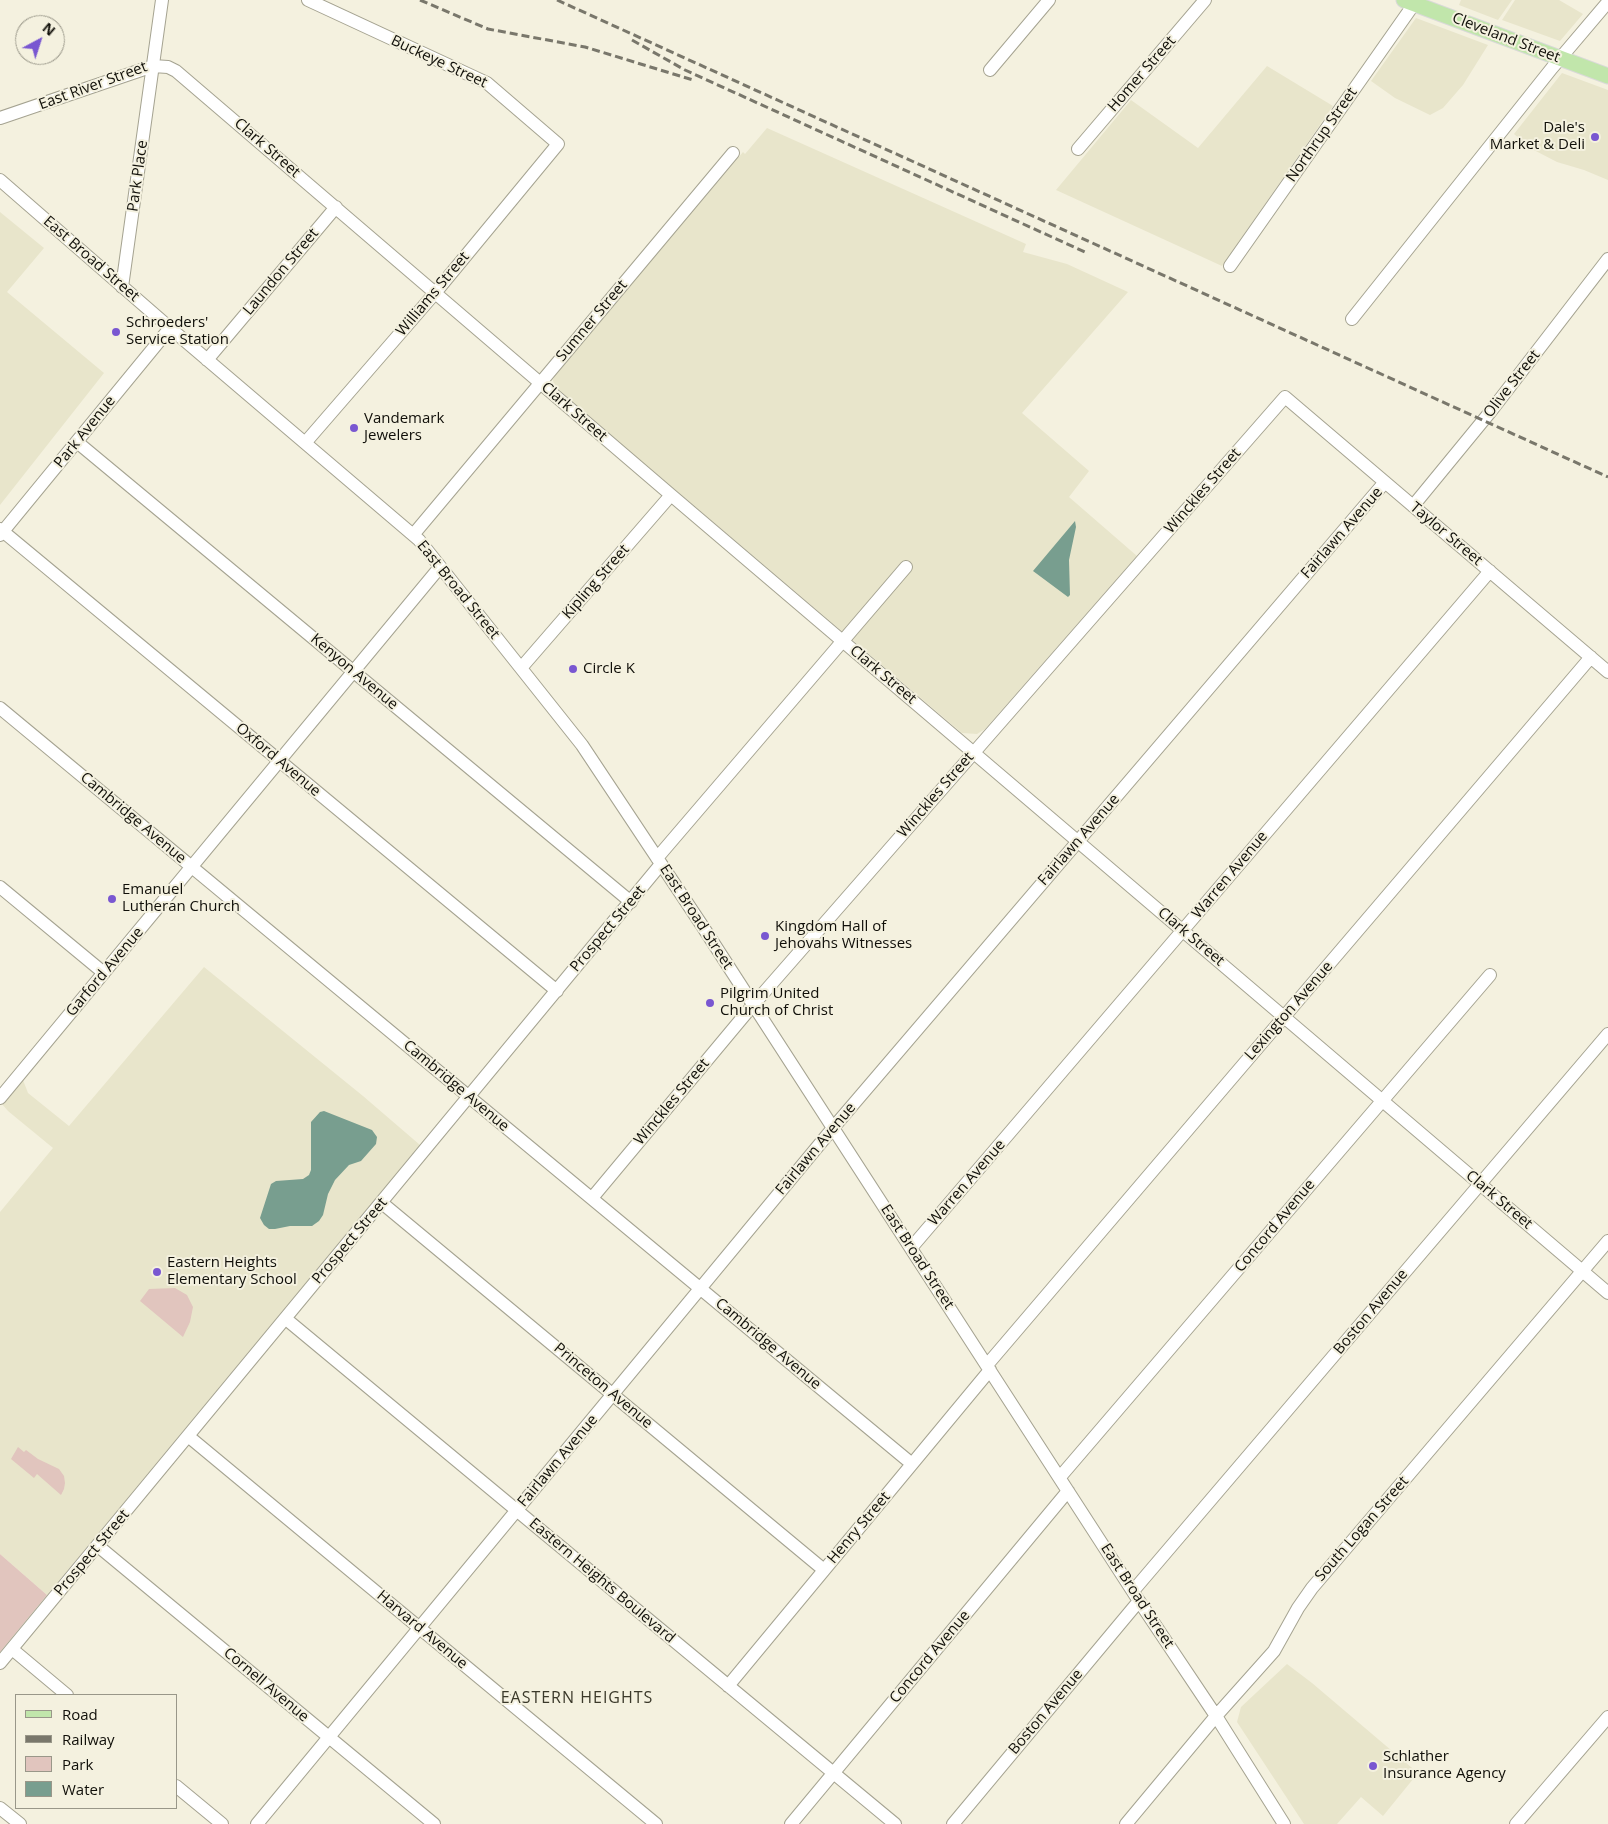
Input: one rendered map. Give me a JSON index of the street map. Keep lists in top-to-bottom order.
{
  "streets": {
    "main road": ["Cleveland Street"],
    "street": [
      "Buckeye Street",
      "Homer Street",
      "East River Street",
      "Northrup Street",
      "Clark Street",
      "Park Place",
      "East Broad Street",
      "Laundon Street",
      "Williams Street",
      "Sumner Street",
      "Olive Street",
      "Park Avenue",
      "Winckles Street",
      "Fairlawn Avenue",
      "Taylor Street",
      "Kipling Street",
      "Kenyon Avenue",
      "Oxford Avenue",
      "Cambridge Avenue",
      "Warren Avenue",
      "Prospect Street",
      "Garford Avenue",
      "Lexington Avenue",
      "Concord Avenue",
      "Boston Avenue",
      "Princeton Avenue",
      "Henry Street",
      "South Logan Street",
      "Eastern Heights Boulevard",
      "Harvard Avenue",
      "Cornell Avenue"
    ]
  },
  "crossings": [
    ["Cleveland Street", "Northrup Street"],
    ["Buckeye Street", "Williams Street"],
    ["East River Street", "Clark Street"],
    ["East River Street", "Park Place"],
    ["Clark Street", "Park Place"],
    ["Clark Street", "Laundon Street"],
    ["Clark Street", "Williams Street"],
    ["Clark Street", "Sumner Street"],
    ["Clark Street", "Winckles Street"],
    ["Clark Street", "Fairlawn Avenue"],
    ["Clark Street", "Kipling Street"],
    ["Clark Street", "Warren Avenue"],
    ["Clark Street", "Prospect Street"],
    ["Clark Street", "Lexington Avenue"],
    ["Clark Street", "Concord Avenue"],
    ["Clark Street", "Boston Avenue"],
    ["Clark Street", "South Logan Street"],
    ["Park Place", "East Broad Street"],
    ["East Broad Street", "Laundon Street"],
    ["East Broad Street", "Williams Street"],
    ["East Broad Street", "Sumner Street"],
    ["East Broad Street", "Park Avenue"],
    ["East Broad Street", "Winckles Street"],
    ["East Broad Street", "Fairlawn Avenue"],
    ["East Broad Street", "Kipling Street"],
    ["East Broad Street", "Warren Avenue"],
    ["East Broad Street", "Prospect Street"],
    ["East Broad Street", "Garford Avenue"],
    ["East Broad Street", "Lexington Avenue"],
    ["East Broad Street", "Concord Avenue"],
    ["East Broad Street", "Boston Avenue"],
    ["East Broad Street", "Henry Street"],
    ["East Broad Street", "South Logan Street"],
    ["Olive Street", "Taylor Street"],
    ["Park Avenue", "Kenyon Avenue"],
    ["Park Avenue", "Oxford Avenue"],
    ["Winckles Street", "Taylor Street"],
    ["Winckles Street", "Cambridge Avenue"],
    ["Fairlawn Avenue", "Taylor Street"],
    ["Fairlawn Avenue", "Cambridge Avenue"],
    ["Fairlawn Avenue", "Princeton Avenue"],
    ["Fairlawn Avenue", "Eastern Heights Boulevard"],
    ["Fairlawn Avenue", "Harvard Avenue"],
    ["Fairlawn Avenue", "Cornell Avenue"],
    ["Taylor Street", "Warren Avenue"],
    ["Taylor Street", "Lexington Avenue"],
    ["Kenyon Avenue", "Prospect Street"],
    ["Kenyon Avenue", "Garford Avenue"],
    ["Oxford Avenue", "Prospect Street"],
    ["Oxford Avenue", "Garford Avenue"],
    ["Cambridge Avenue", "Prospect Street"],
    ["Cambridge Avenue", "Garford Avenue"],
    ["Cambridge Avenue", "Henry Street"],
    ["Prospect Street", "Princeton Avenue"],
    ["Prospect Street", "Eastern Heights Boulevard"],
    ["Prospect Street", "Harvard Avenue"],
    ["Prospect Street", "Cornell Avenue"],
    ["Lexington Avenue", "Henry Street"],
    ["Concord Avenue", "Eastern Heights Boulevard"],
    ["Princeton Avenue", "Henry Street"],
    ["Henry Street", "Eastern Heights Boulevard"]
  ],
  "districts": ["EASTERN HEIGHTS"],
  "places": [
    "Dale's Market & Deli",
    "Schroeders' Service Station",
    "Vandemark Jewelers",
    "Circle K",
    "Emanuel Lutheran Church",
    "Kingdom Hall of Jehovahs Witnesses",
    "Pilgrim United Church of Christ",
    "Eastern Heights Elementary School",
    "Schlather Insurance Agency"
  ],
  "legend": [
    "Road",
    "Railway",
    "Park",
    "Water"
  ],
  "north": "top right"
}
